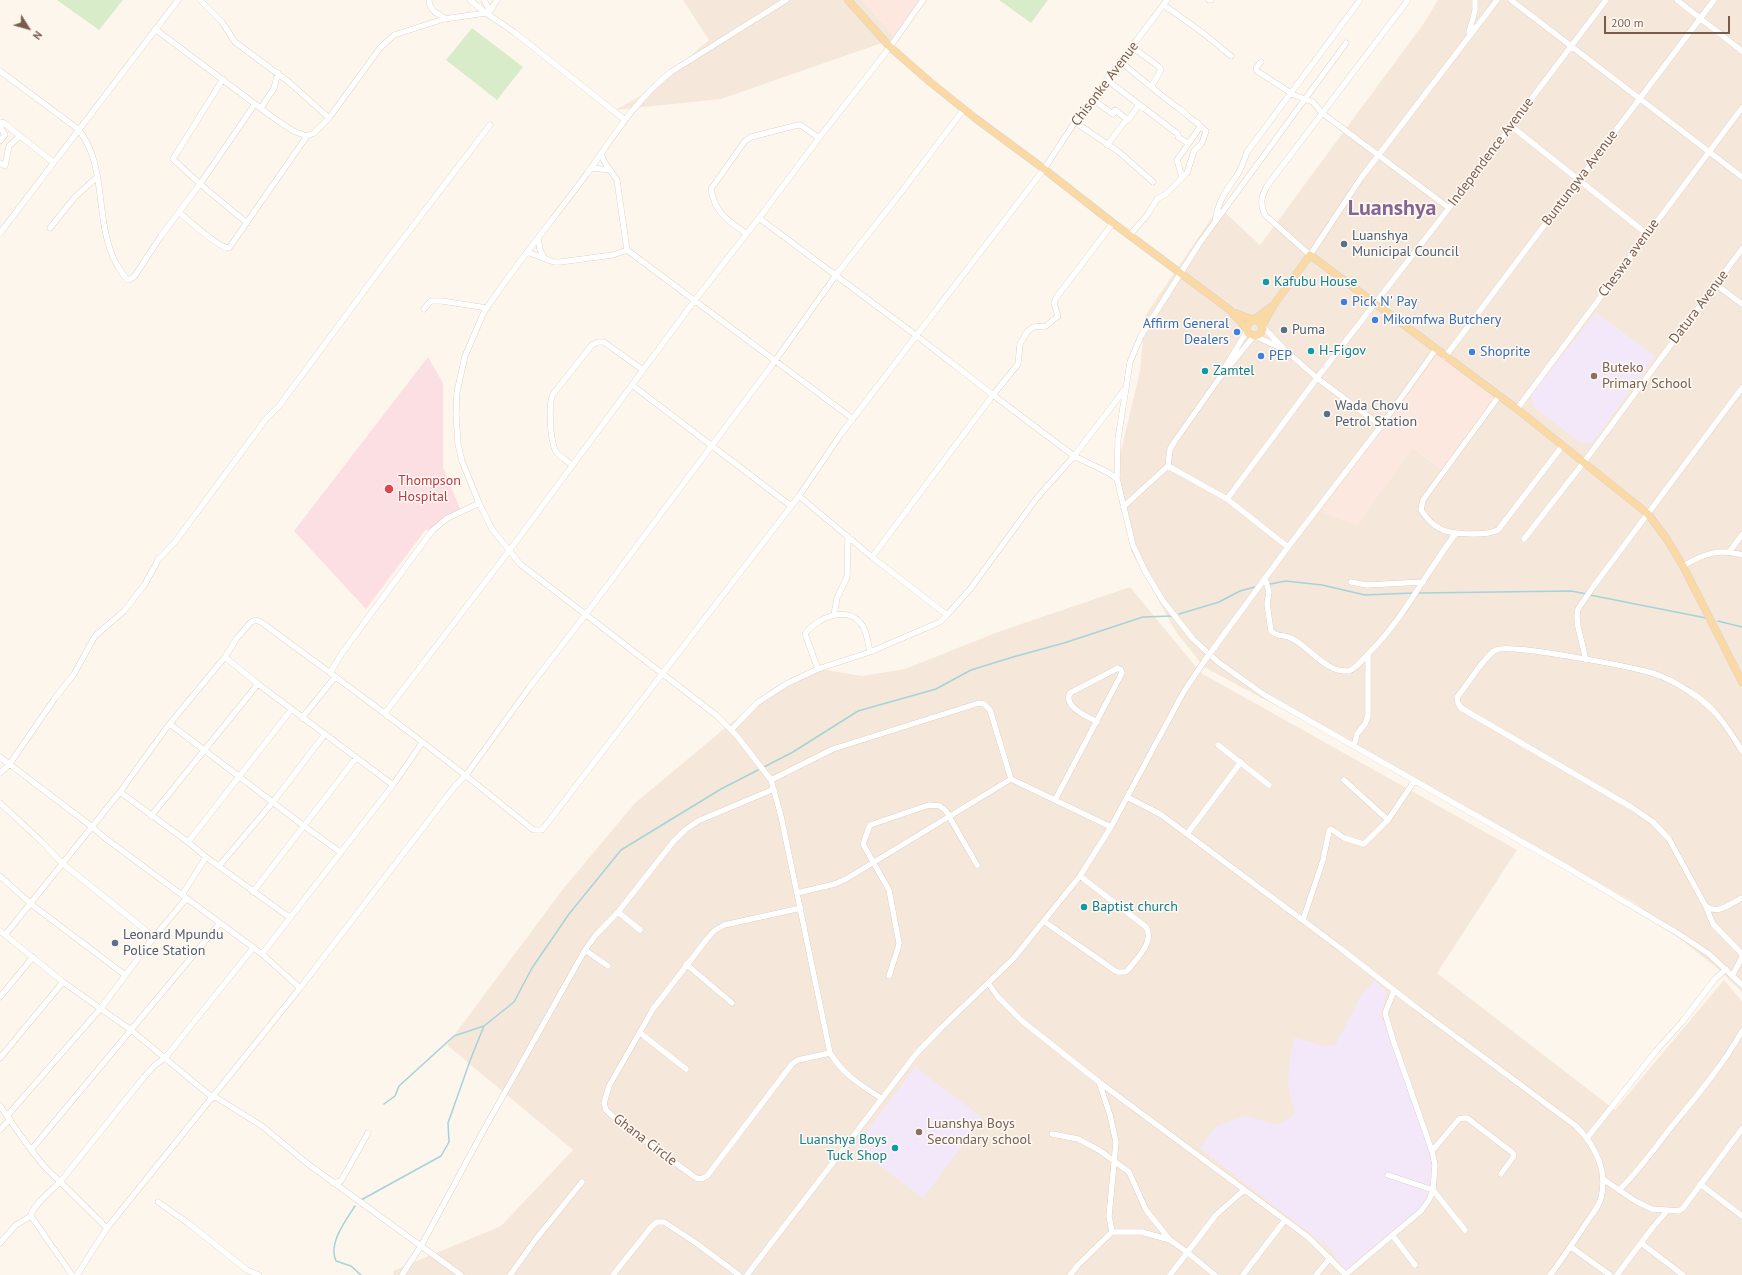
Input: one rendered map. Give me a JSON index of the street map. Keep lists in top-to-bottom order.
{
  "streets": {
    "street": [
      "Chisonke Avenue",
      "Independence Avenue",
      "Buntungwa Avenue",
      "Cheswa avenue",
      "Datura Avenue",
      "Ghana Circle"
    ]
  },
  "districts": ["Luanshya"],
  "places": [
    "Luanshya Municipal Council",
    "Kafubu House",
    "Pick N' Pay",
    "Mikomfwa Butchery",
    "Puma",
    "Affirm General Dealers",
    "H-Figov",
    "Shoprite",
    "PEP",
    "Zamtel",
    "Buteko Primary School",
    "Wada Chovu Petrol Station",
    "Thompson Hospital",
    "Baptist church",
    "Leonard Mpundu Police Station",
    "Luanshya Boys Secondary school",
    "Luanshya Boys Tuck Shop"
  ],
  "scale_bar": "200 m",
  "north": "bottom right"
}
